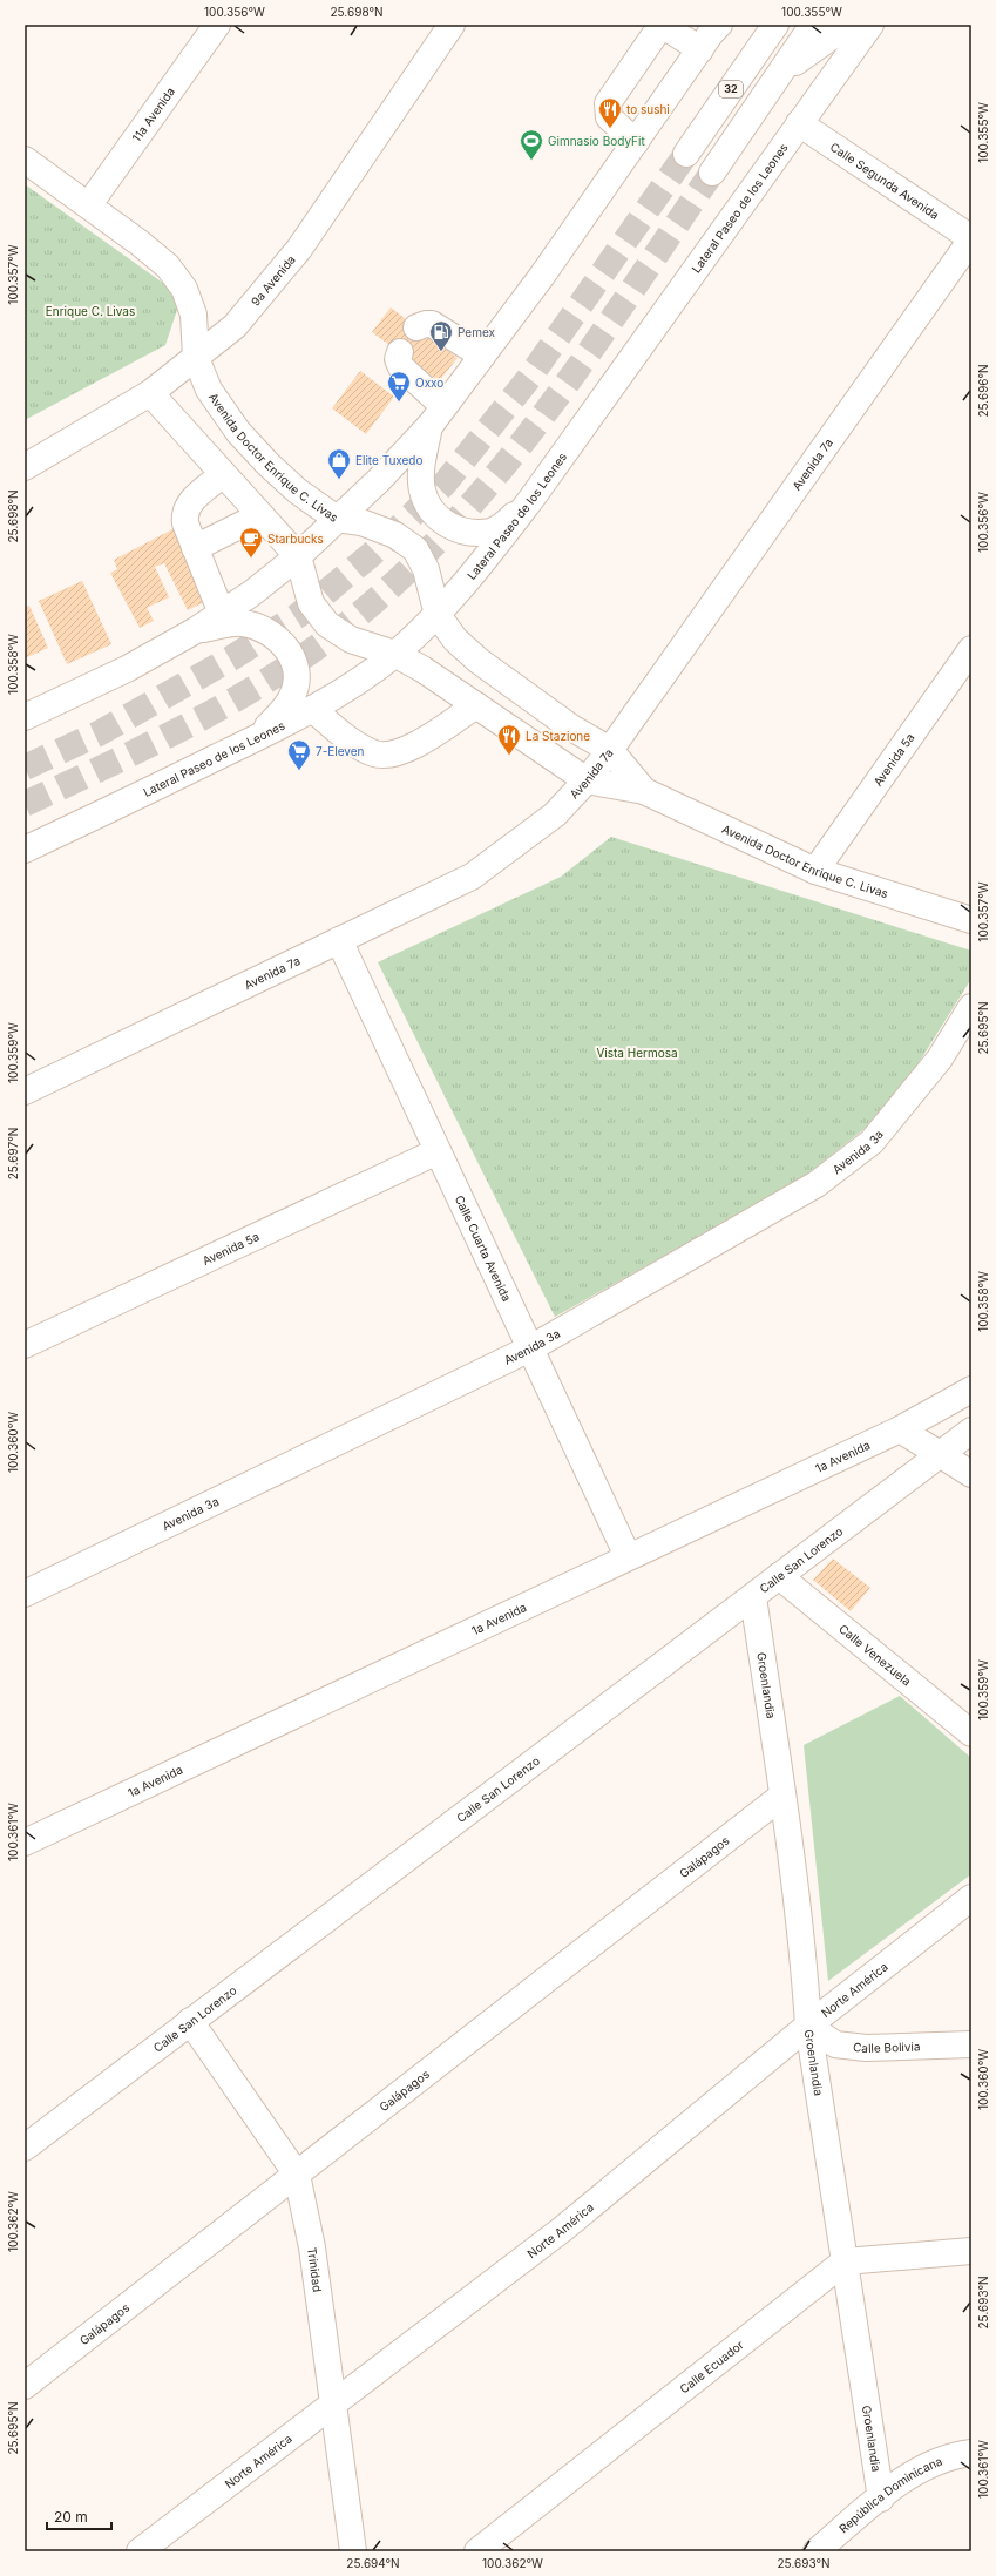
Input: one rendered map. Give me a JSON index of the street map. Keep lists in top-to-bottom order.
{
  "streets": {
    "street": [
      "32",
      "11a Avenida",
      "Calle Segunda Avenida",
      "Lateral Paseo de los Leones",
      "9a Avenida",
      "Avenida Doctor Enrique C. Livas",
      "Avenida 7a",
      "Avenida 5a",
      "Avenida 3a",
      "Calle Cuarta Avenida",
      "1a Avenida",
      "Calle San Lorenzo",
      "Calle Venezuela",
      "Groenlandia",
      "Galápagos",
      "Norte América",
      "Calle Bolivia",
      "Trinidad",
      "Calle Ecuador",
      "República Dominicana"
    ]
  },
  "crossings": [
    ["11a Avenida", "Avenida Doctor Enrique C. Livas"],
    ["Calle Segunda Avenida", "Lateral Paseo de los Leones"],
    ["Calle Segunda Avenida", "Avenida 7a"],
    ["Lateral Paseo de los Leones", "Avenida Doctor Enrique C. Livas"],
    ["9a Avenida", "Avenida Doctor Enrique C. Livas"],
    ["Avenida Doctor Enrique C. Livas", "Avenida 7a"],
    ["Avenida Doctor Enrique C. Livas", "Avenida 5a"],
    ["Avenida 7a", "Calle Cuarta Avenida"],
    ["Avenida 5a", "Calle Cuarta Avenida"],
    ["Avenida 3a", "Calle Cuarta Avenida"],
    ["Calle Cuarta Avenida", "1a Avenida"],
    ["Calle San Lorenzo", "Calle Venezuela"],
    ["Calle San Lorenzo", "Groenlandia"],
    ["Calle San Lorenzo", "Trinidad"],
    ["Groenlandia", "Galápagos"],
    ["Groenlandia", "Norte América"],
    ["Groenlandia", "Calle Bolivia"],
    ["Groenlandia", "Calle Ecuador"],
    ["Groenlandia", "República Dominicana"],
    ["Galápagos", "Trinidad"],
    ["Norte América", "Calle Bolivia"],
    ["Norte América", "Trinidad"]
  ],
  "parks": ["Enrique C. Livas", "Vista Hermosa"],
  "places": {
    "restaurant": ["to sushi", "La Stazione"],
    "sports": ["Gimnasio BodyFit"],
    "fuel station": ["Pemex"],
    "supermarket": ["Oxxo", "7-Eleven"],
    "shop": ["Elite Tuxedo"],
    "cafe": ["Starbucks"]
  },
  "scale_bar": "20 m",
  "coordinates": [
    "100.356°W",
    "25.698°N",
    "100.355°W",
    "100.357°W",
    "25.696°N",
    "100.358°W",
    "25.695°N",
    "100.359°W",
    "25.697°N",
    "100.360°W",
    "100.361°W",
    "100.362°W",
    "25.693°N",
    "25.694°N"
  ]
}
